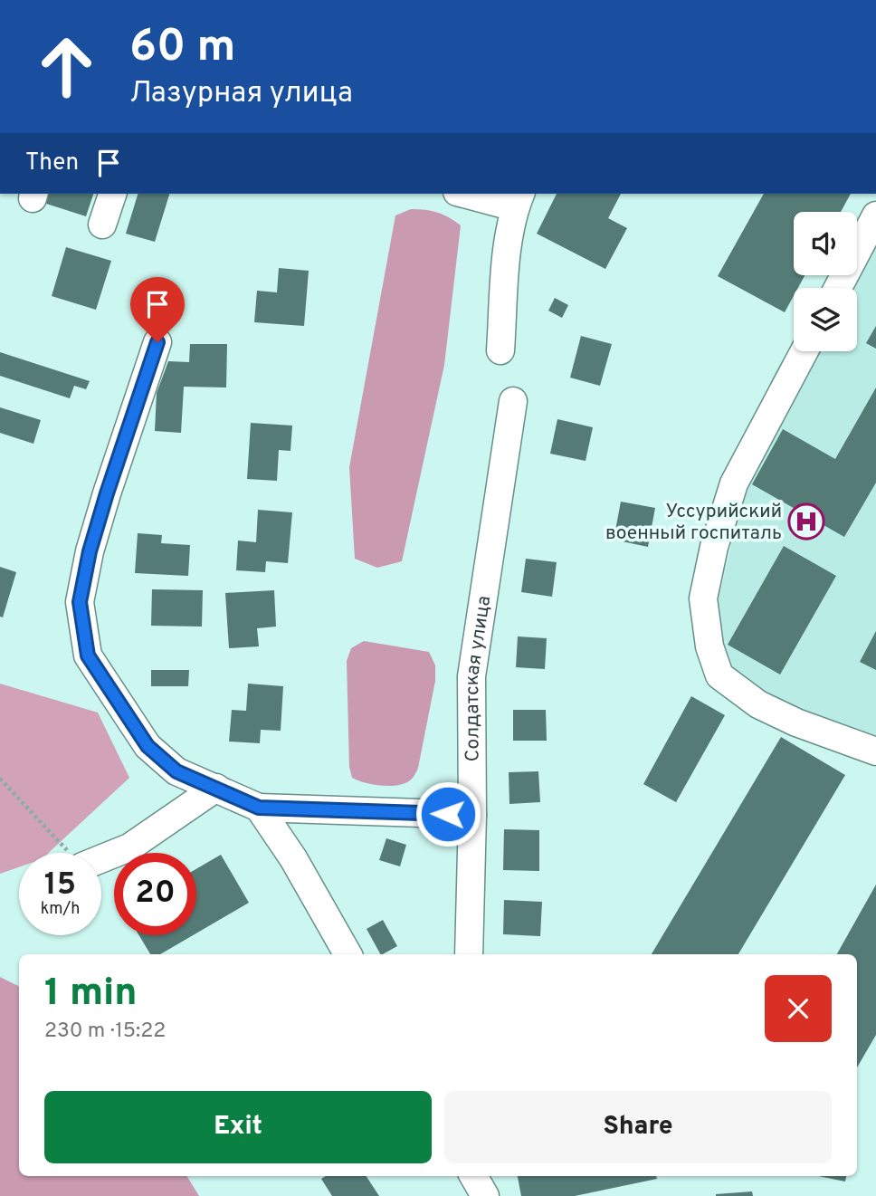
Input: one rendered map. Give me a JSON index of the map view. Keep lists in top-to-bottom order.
{
  "streets": {
    "street": ["Солдатская улица"]
  },
  "places": {
    "hospital": ["Уссурийский военный госпиталь"]
  },
  "page": {
    "turn": ["60 m", "Лазурная улица"],
    "then": "Then",
    "speed": "15 km/h",
    "limit": "20",
    "heading": ["1 min", "230 m · 15:22"],
    "buttons": ["Exit", "Share"]
  }
}
